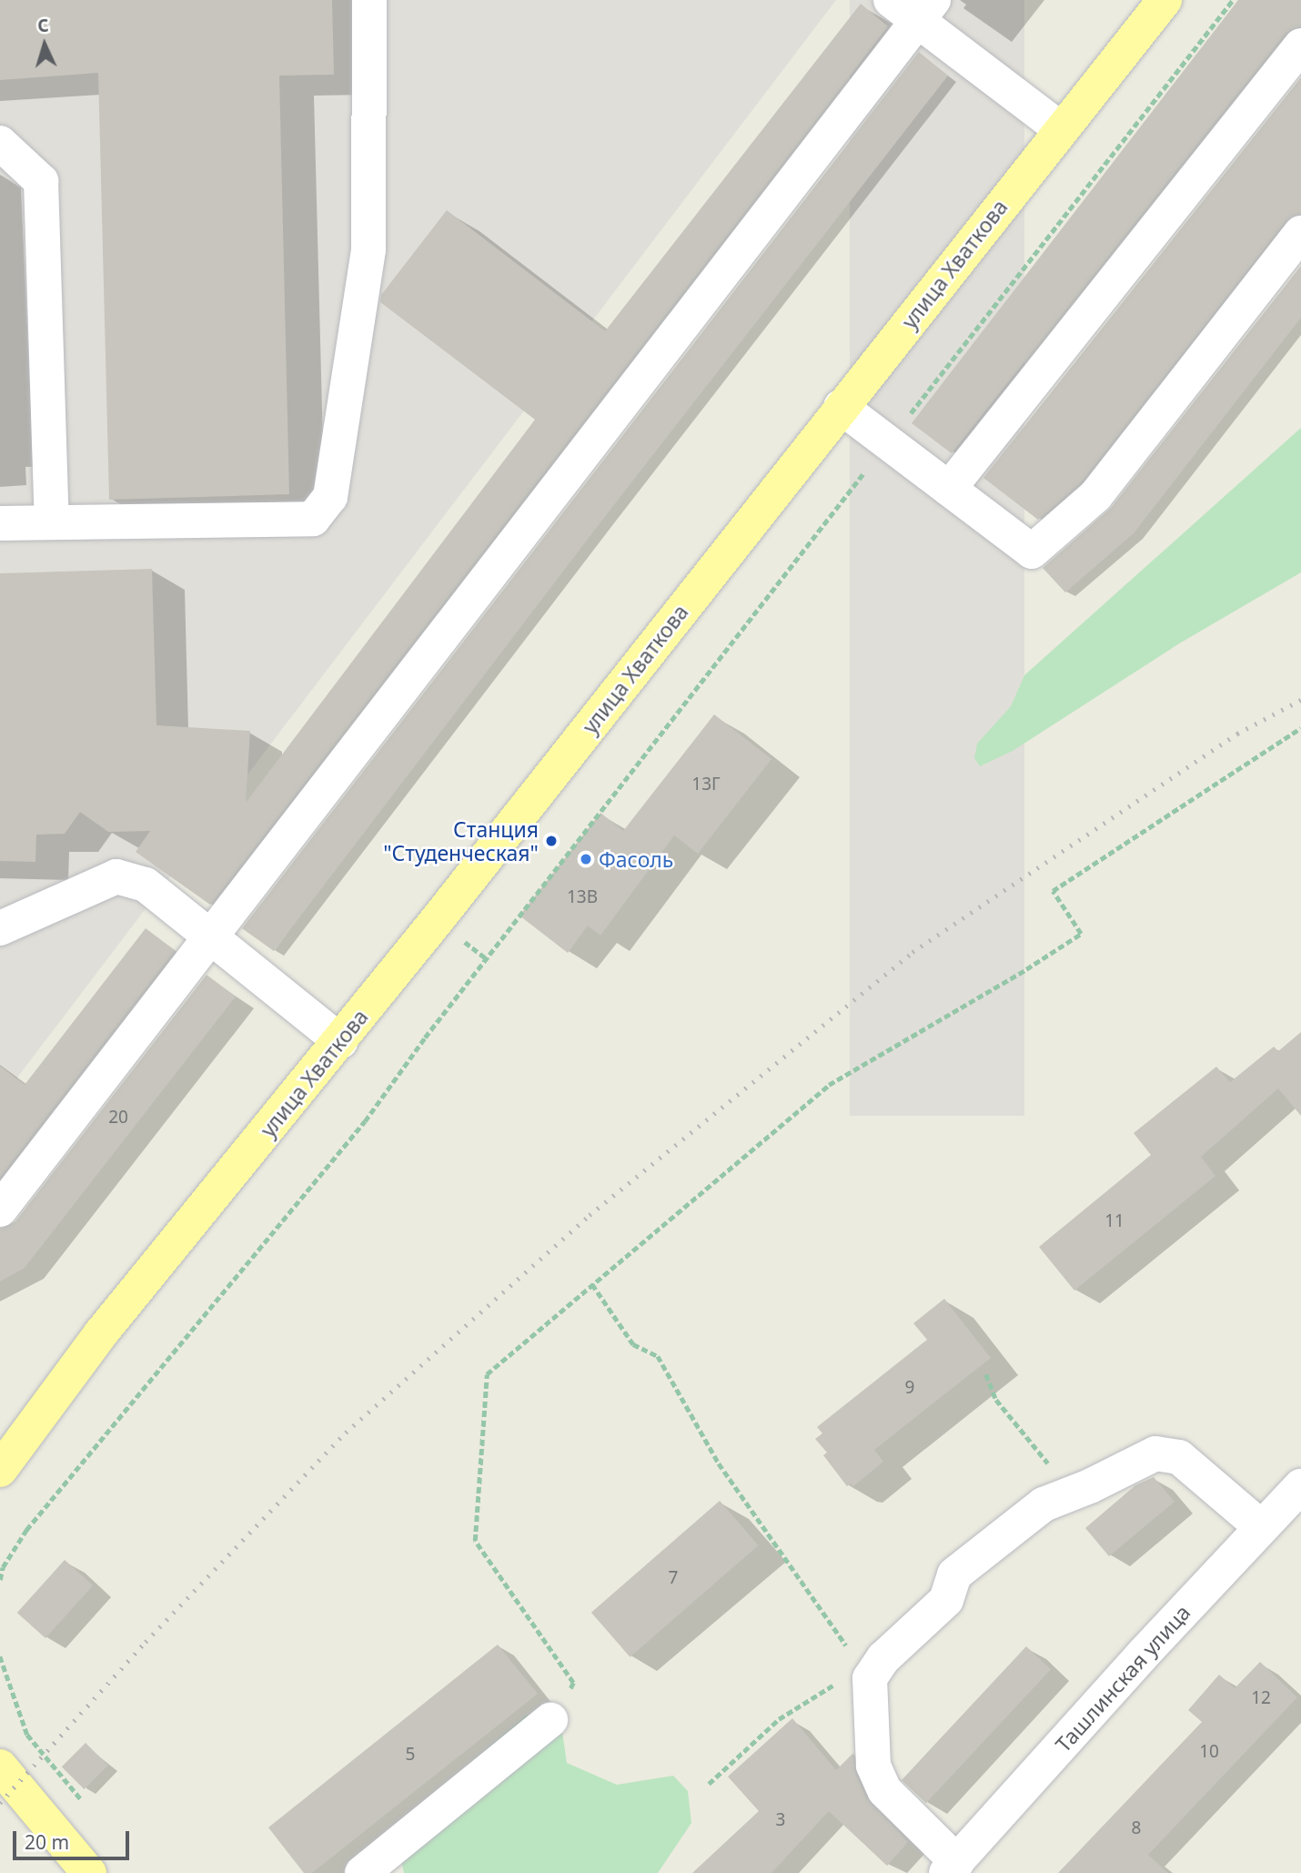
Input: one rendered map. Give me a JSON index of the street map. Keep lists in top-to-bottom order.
{
  "streets": {
    "main road": ["улица Хваткова"],
    "street": ["Ташлинская улица"]
  },
  "places": ["Станция \"Студенческая\"", "Фасоль"],
  "house_numbers": [
    "13Г",
    "13В",
    "20",
    "11",
    "9",
    "7",
    "12",
    "10",
    "5",
    "3",
    "8"
  ],
  "scale_bar": "20 m",
  "north": "top"
}
